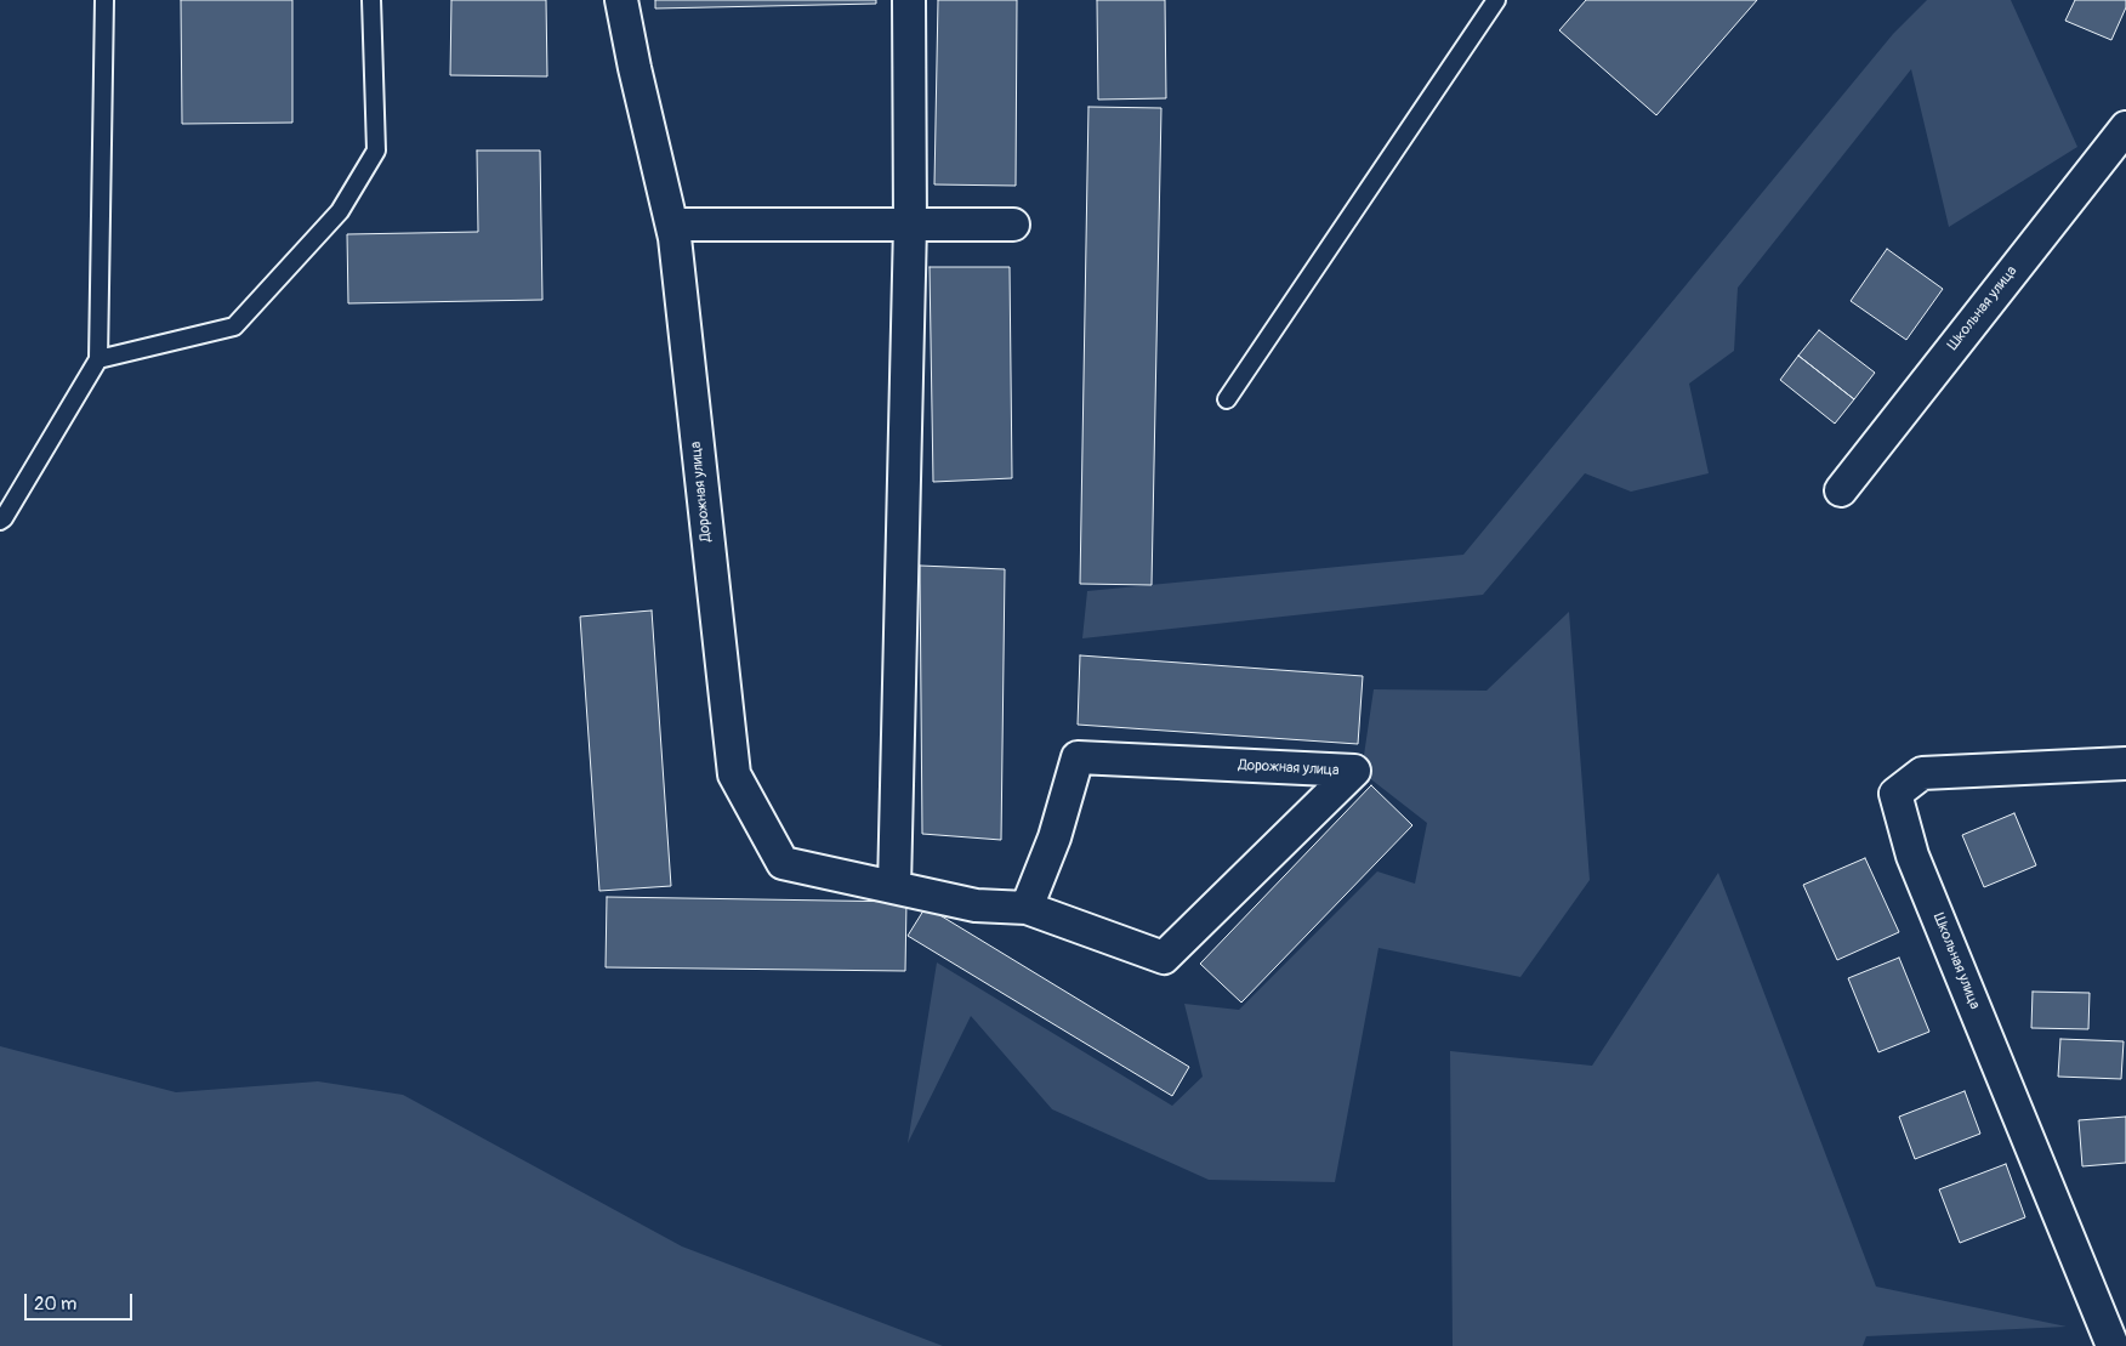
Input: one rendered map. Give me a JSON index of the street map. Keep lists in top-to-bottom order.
{
  "streets": {
    "street": ["Школьная улица", "Дорожная улица"]
  },
  "scale_bar": "20 m"
}
